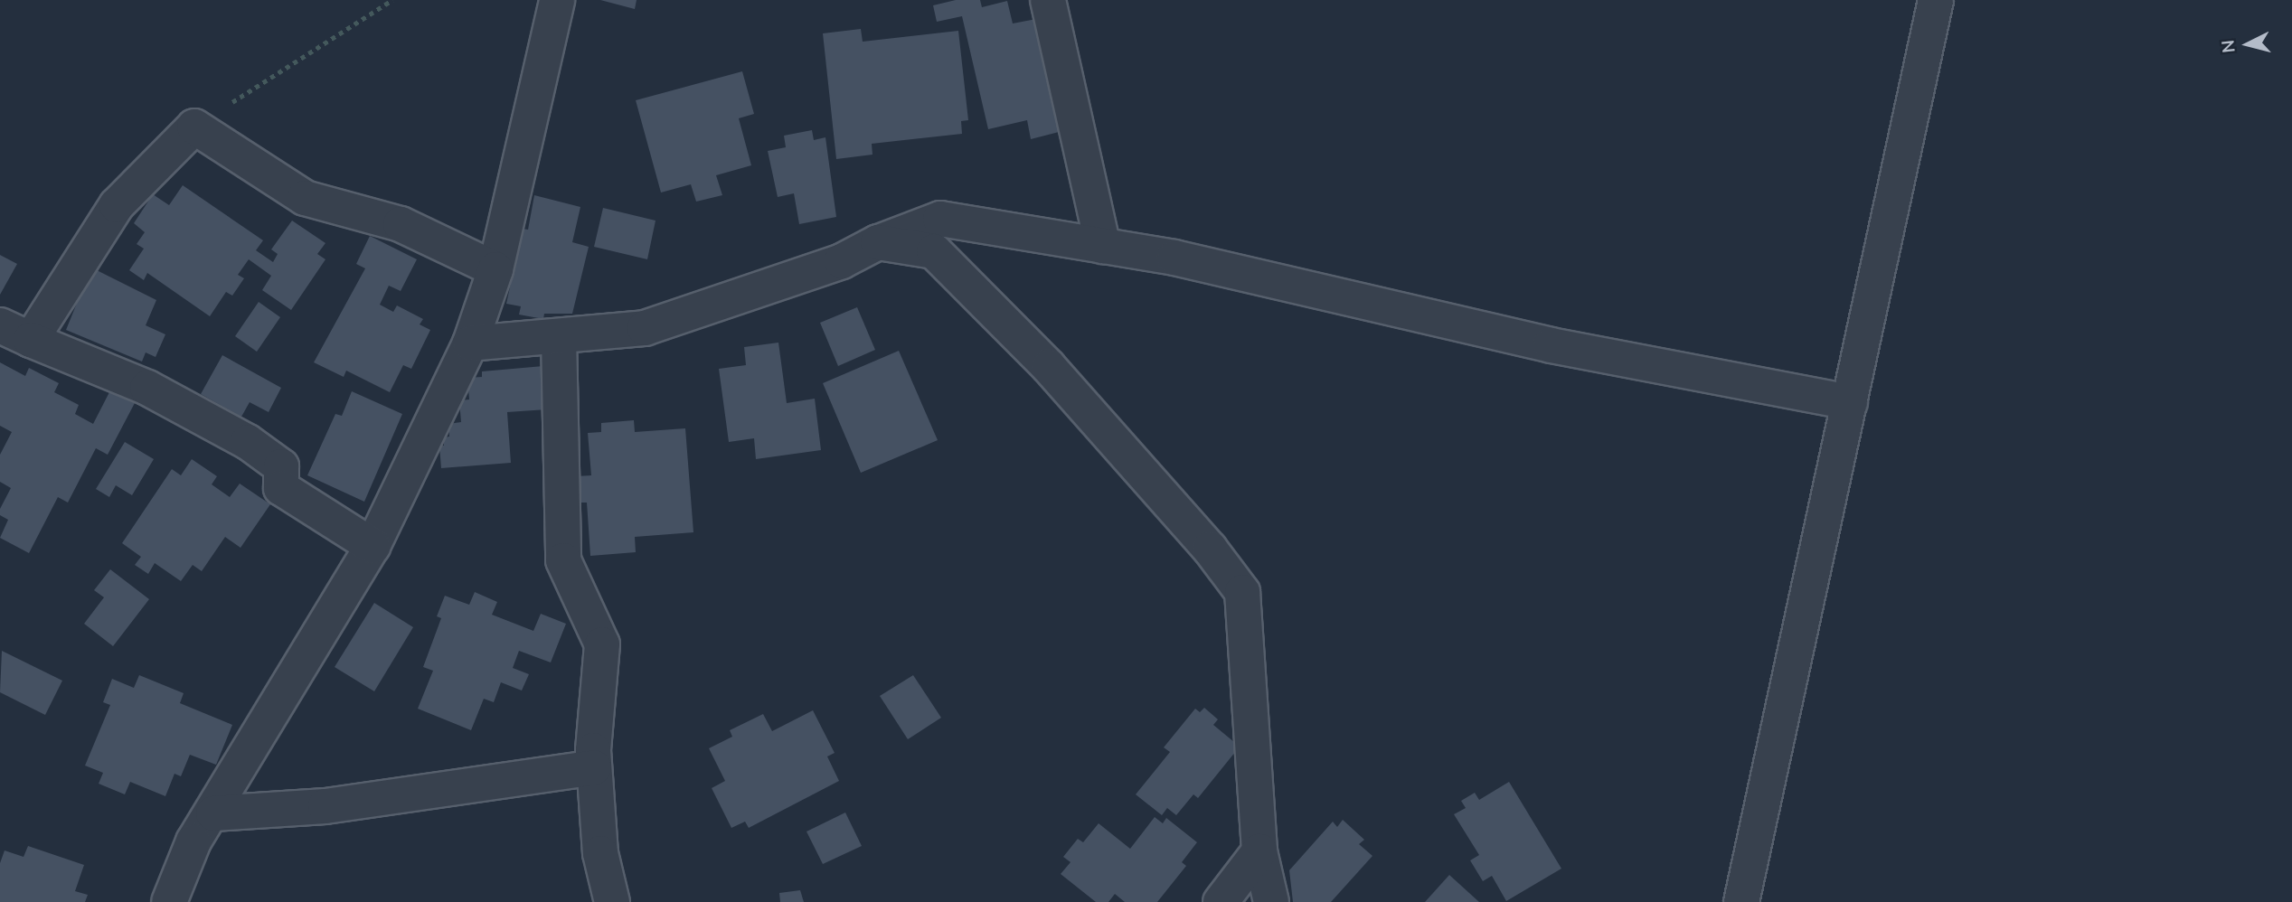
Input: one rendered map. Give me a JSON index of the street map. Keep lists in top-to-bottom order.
{
  "north": "left"
}
